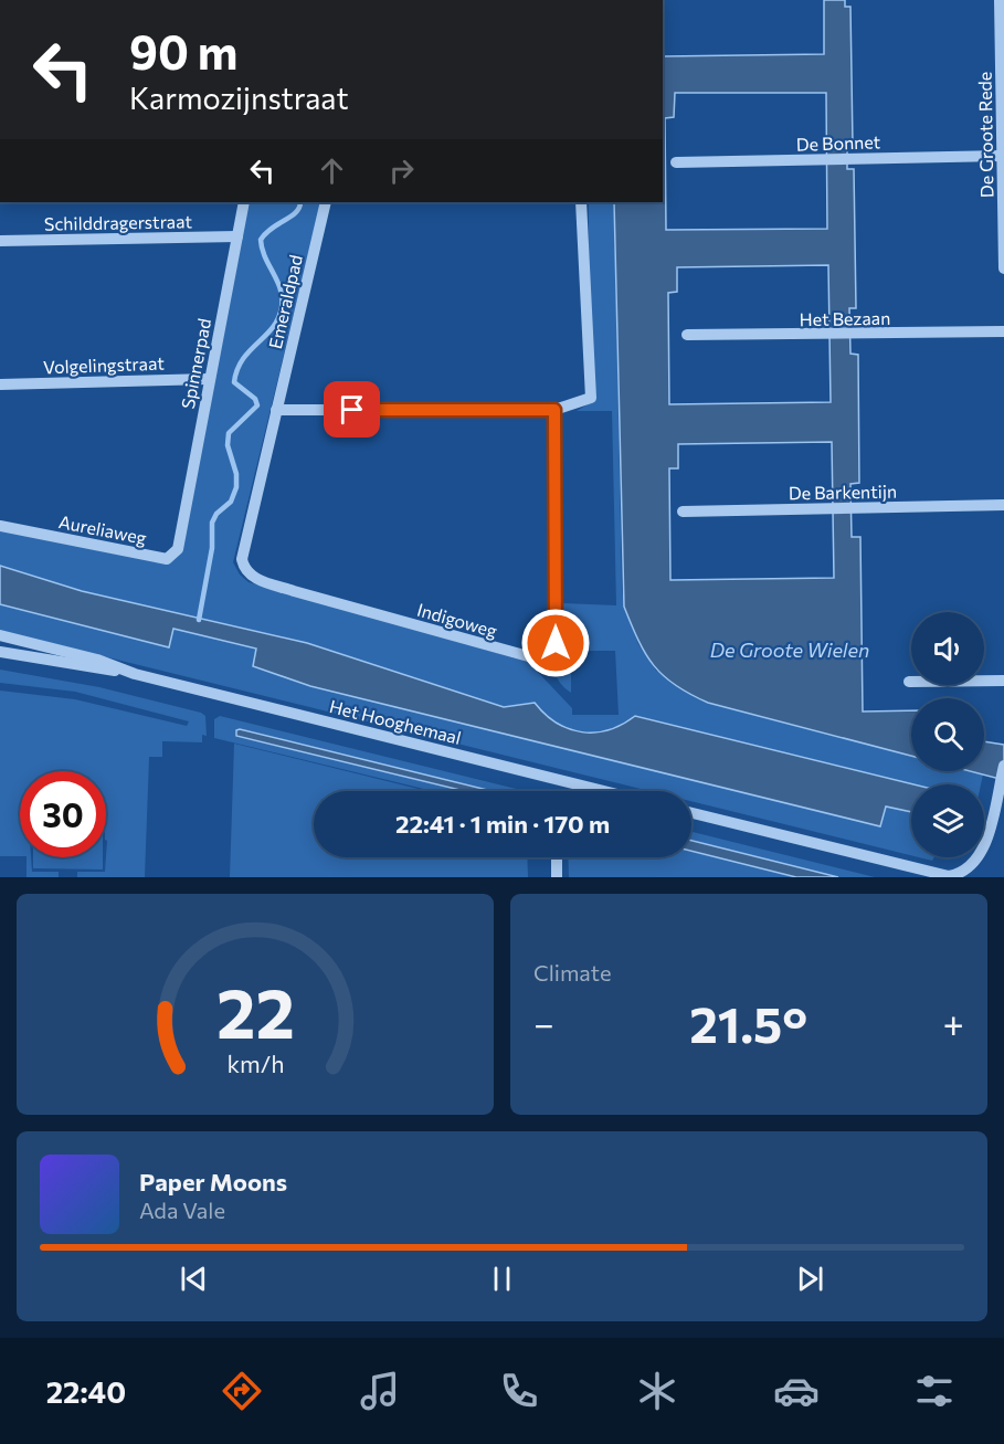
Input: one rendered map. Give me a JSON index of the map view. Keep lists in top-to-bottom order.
{
  "streets": {
    "street": [
      "De Groote Rede",
      "De Bonnet",
      "Schilddragerstraat",
      "Emeraldpad",
      "Het Bezaan",
      "Spinnerpad",
      "Volgelingstraat",
      "De Barkentijn",
      "Aureliaweg",
      "Indigoweg",
      "Het Hooghemaal"
    ]
  },
  "crossings": [
    ["De Groote Rede", "De Bonnet"],
    ["Schilddragerstraat", "Spinnerpad"],
    ["Emeraldpad", "Indigoweg"],
    ["Spinnerpad", "Volgelingstraat"],
    ["Spinnerpad", "Aureliaweg"]
  ],
  "water": ["De Groote Wielen"],
  "page": {
    "turn": ["90 m", "Karmozijnstraat"],
    "limit": "30",
    "trip": "22:41 · 1 min · 170 m",
    "tile": "Climate",
    "heat": ["−", "21.5°", "+"],
    "song": ["Paper Moons", "Ada Vale"],
    "tabs": "22:40",
    "gauge": ["22", "km/h"]
  }
}
